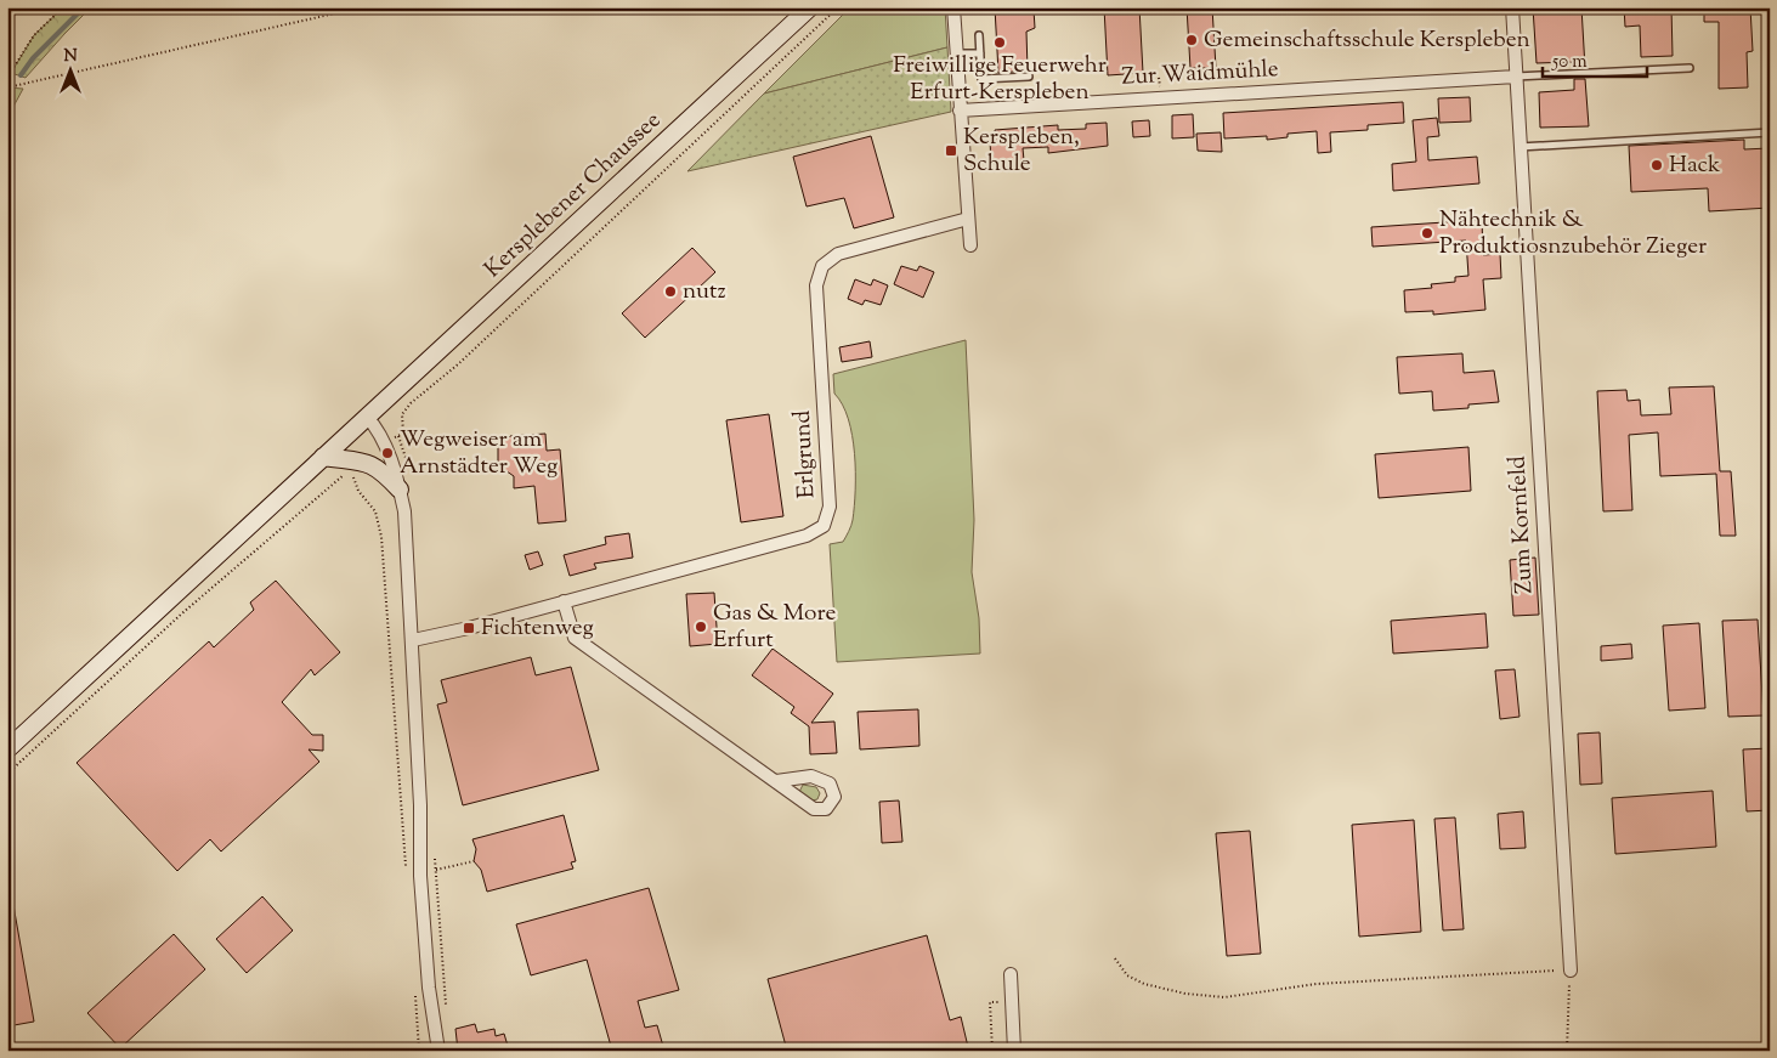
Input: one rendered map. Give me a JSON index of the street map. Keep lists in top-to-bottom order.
{
  "streets": {
    "main road": ["Kersplebener Chaussee"],
    "street": ["Zur Waidmühle", "Erlgrund", "Zum Kornfeld"]
  },
  "crossings": [
    ["Zur Waidmühle", "Zum Kornfeld"]
  ],
  "places": {
    "other": [
      "Gemeinschaftsschule Kerspleben",
      "Freiwillige Feuerwehr Erfurt-Kerspleben",
      "Hack",
      "Nähtechnik & Produktiosnzubehör Zieger",
      "nutz",
      "Wegweiser am Arnstädter Weg",
      "Gas & More Erfurt"
    ],
    "transit": ["Kerspleben, Schule", "Fichtenweg"]
  },
  "scale_bar": "50 m",
  "north": "top"
}
